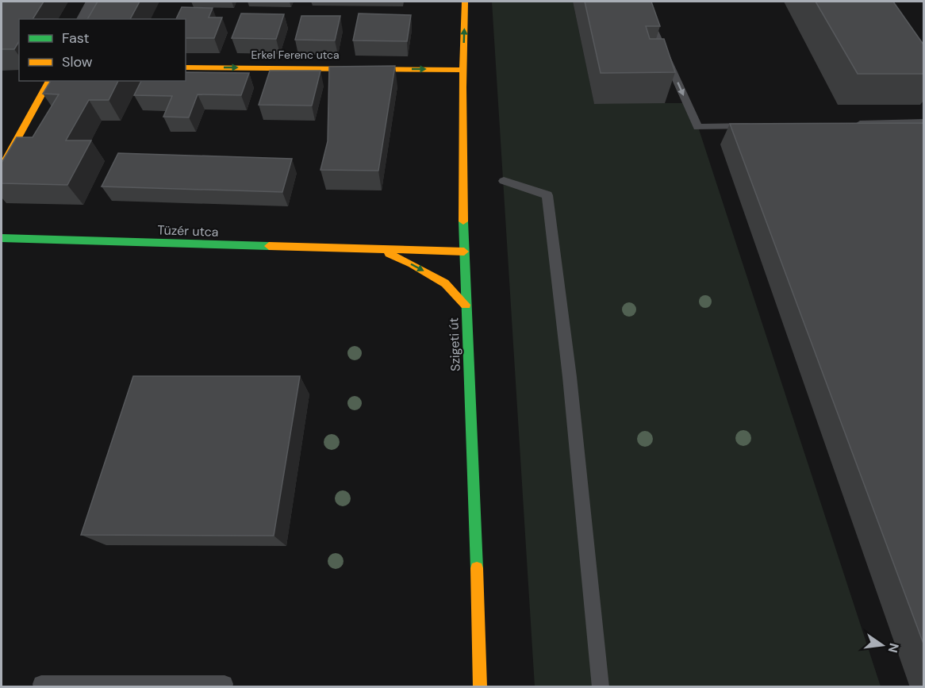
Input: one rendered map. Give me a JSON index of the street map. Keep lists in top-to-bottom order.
{
  "streets": {
    "street": ["Erkel Ferenc utca", "Tüzér utca", "Szigeti út"]
  },
  "crossings": [
    ["Erkel Ferenc utca", "Szigeti út"],
    ["Tüzér utca", "Szigeti út"]
  ],
  "one_way": ["Erkel Ferenc utca"],
  "legend": ["Fast", "Slow"],
  "north": "right"
}
